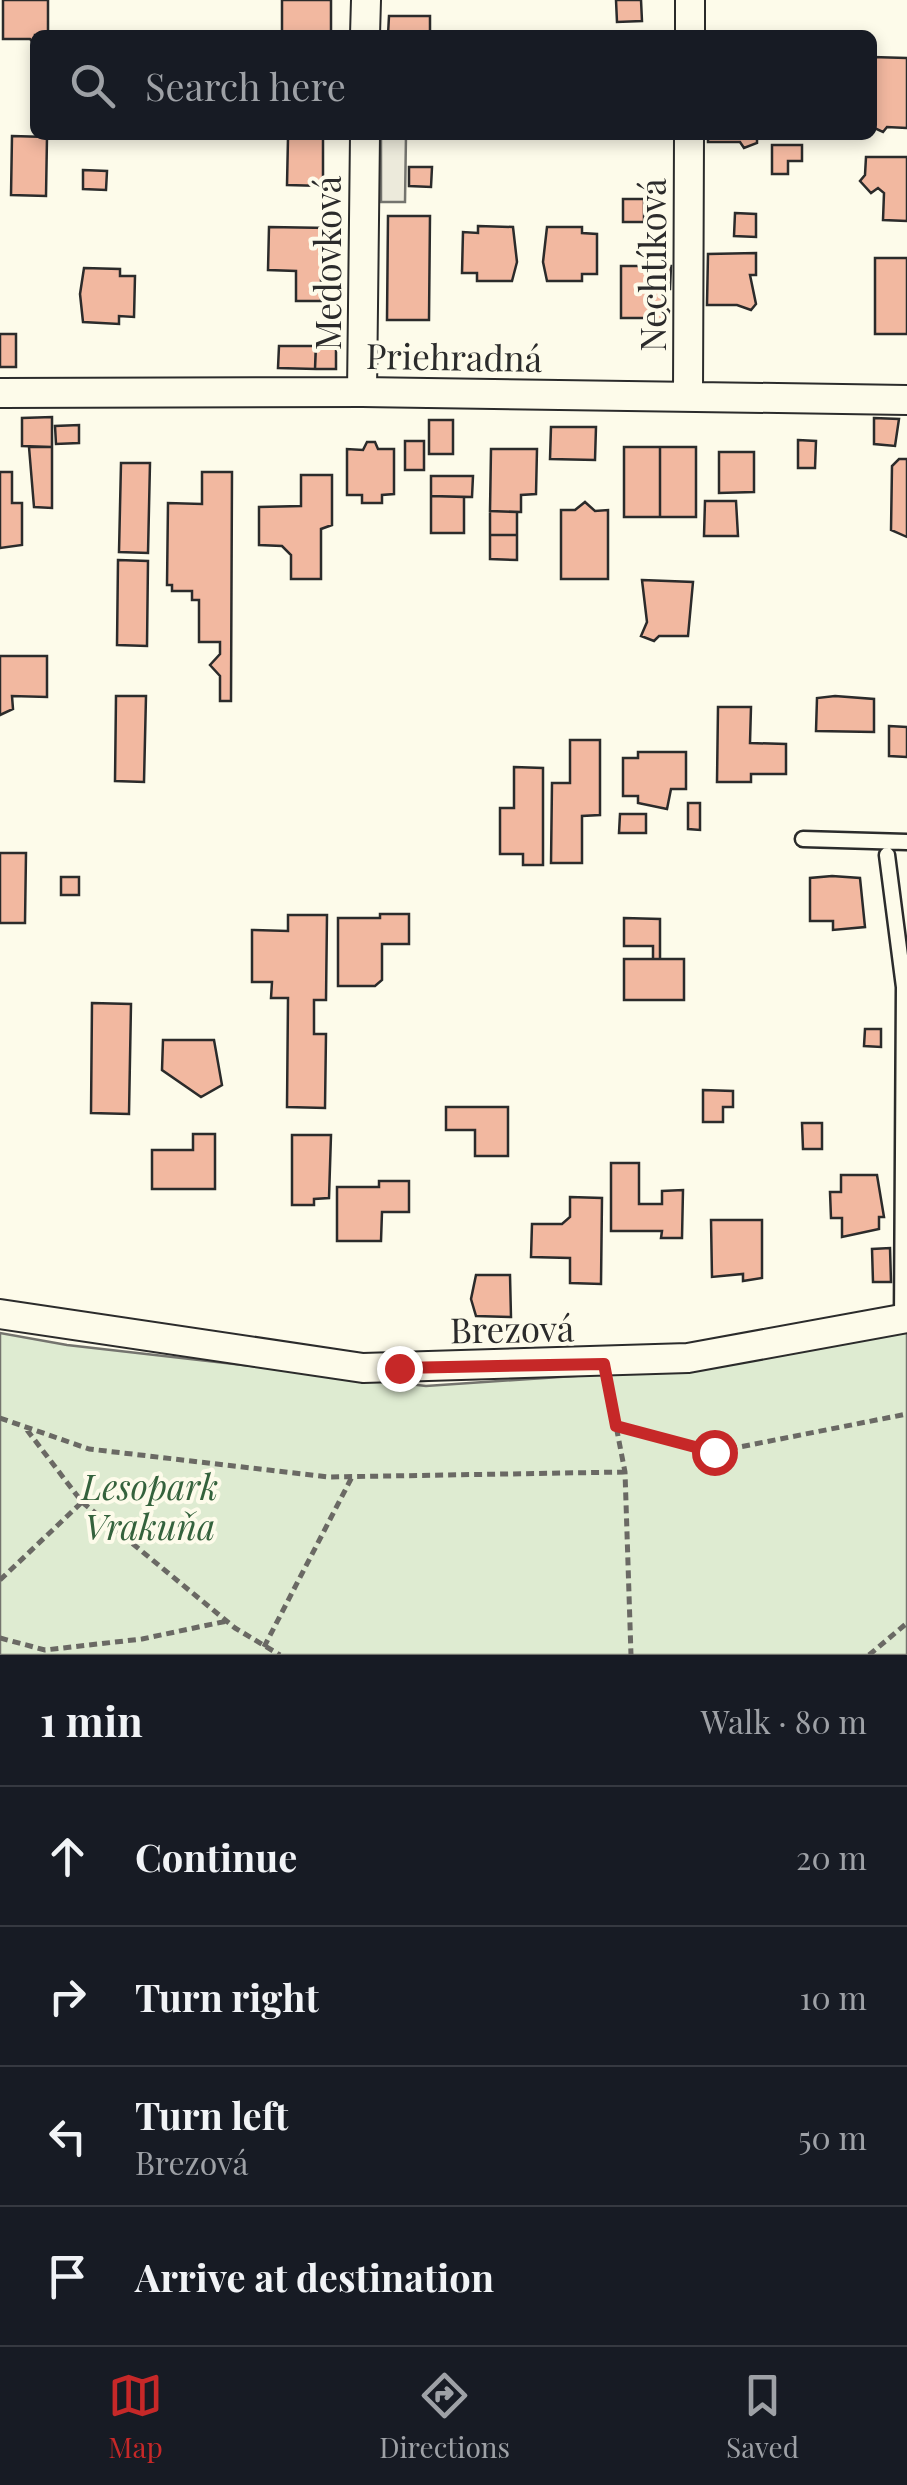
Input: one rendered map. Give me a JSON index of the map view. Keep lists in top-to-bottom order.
{
  "streets": {
    "street": [
      "Medovková",
      "Nechtíková",
      "Priehradná",
      "Brezová"
    ]
  },
  "crossings": [
    ["Medovková", "Priehradná"],
    ["Nechtíková", "Priehradná"]
  ],
  "parks": ["Lesopark Vrakuňa"],
  "page": {
    "search": "Search here",
    "heading": ["1 min", "Walk · 80 m"],
    "list": [
      ["Continue", "20 m"],
      ["Turn right", "10 m"],
      ["Turn left", "Brezová", "50 m"],
      "Arrive at destination"
    ],
    "nav": ["Map", "Directions", "Saved"]
  }
}
